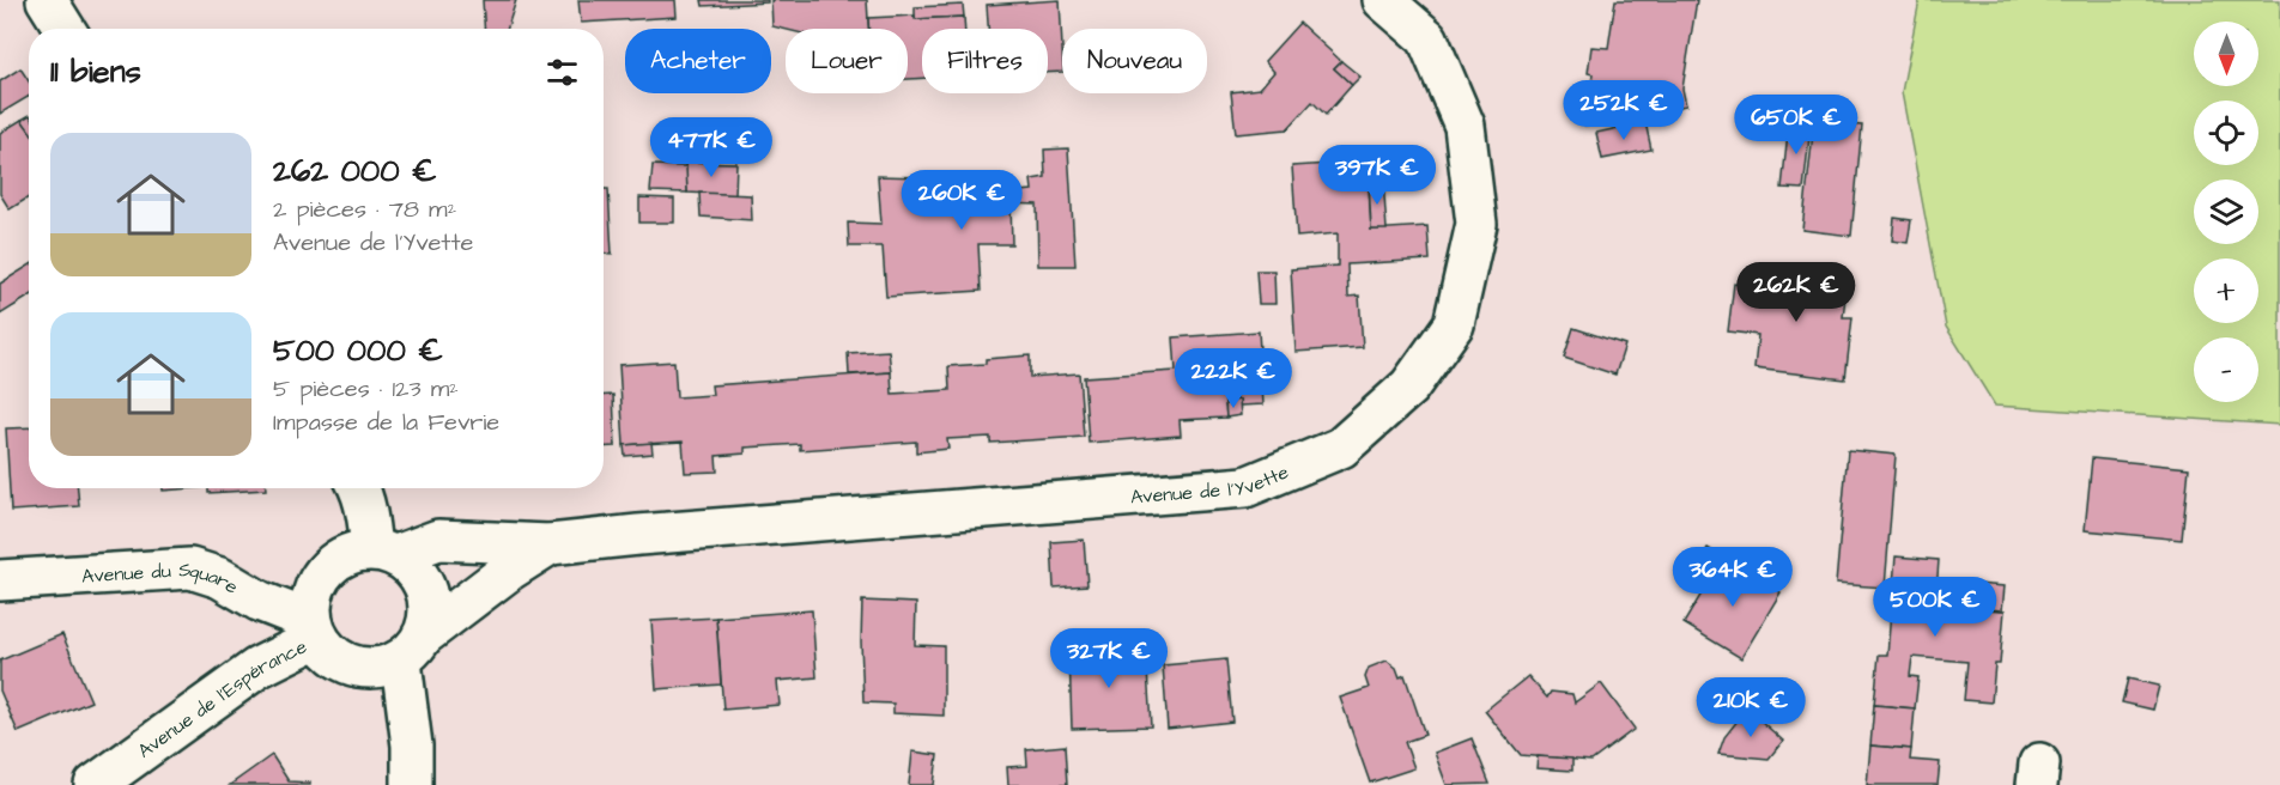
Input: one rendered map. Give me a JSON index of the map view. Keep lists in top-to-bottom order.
{
  "streets": {
    "street": ["Avenue de l'Yvette", "Avenue du Square", "Avenue de l'Espérance"]
  },
  "crossings": [
    ["Avenue de l'Yvette", "Avenue du Square"],
    ["Avenue de l'Yvette", "Avenue de l'Espérance"],
    ["Avenue du Square", "Avenue de l'Espérance"]
  ],
  "north": "bottom",
  "page": {
    "map_buttons": ["+", "−"],
    "chip": [
      "Acheter",
      "Louer",
      "Filtres",
      "Nouveau"
    ],
    "heading": "11 biens",
    "price": [
      "252K €",
      "650K €",
      "477K €",
      "397K €",
      "260K €",
      "262K €",
      "222K €",
      "364K €",
      "500K €",
      "327K €",
      "210K €"
    ],
    "list": [
      {
        "name": "262 000 €",
        "note": "2 pièces · 78 m² · Avenue de l'Yvette"
      },
      {
        "name": "500 000 €",
        "note": "5 pièces · 123 m² · Impasse de la Fevrie"
      }
    ]
  }
}
